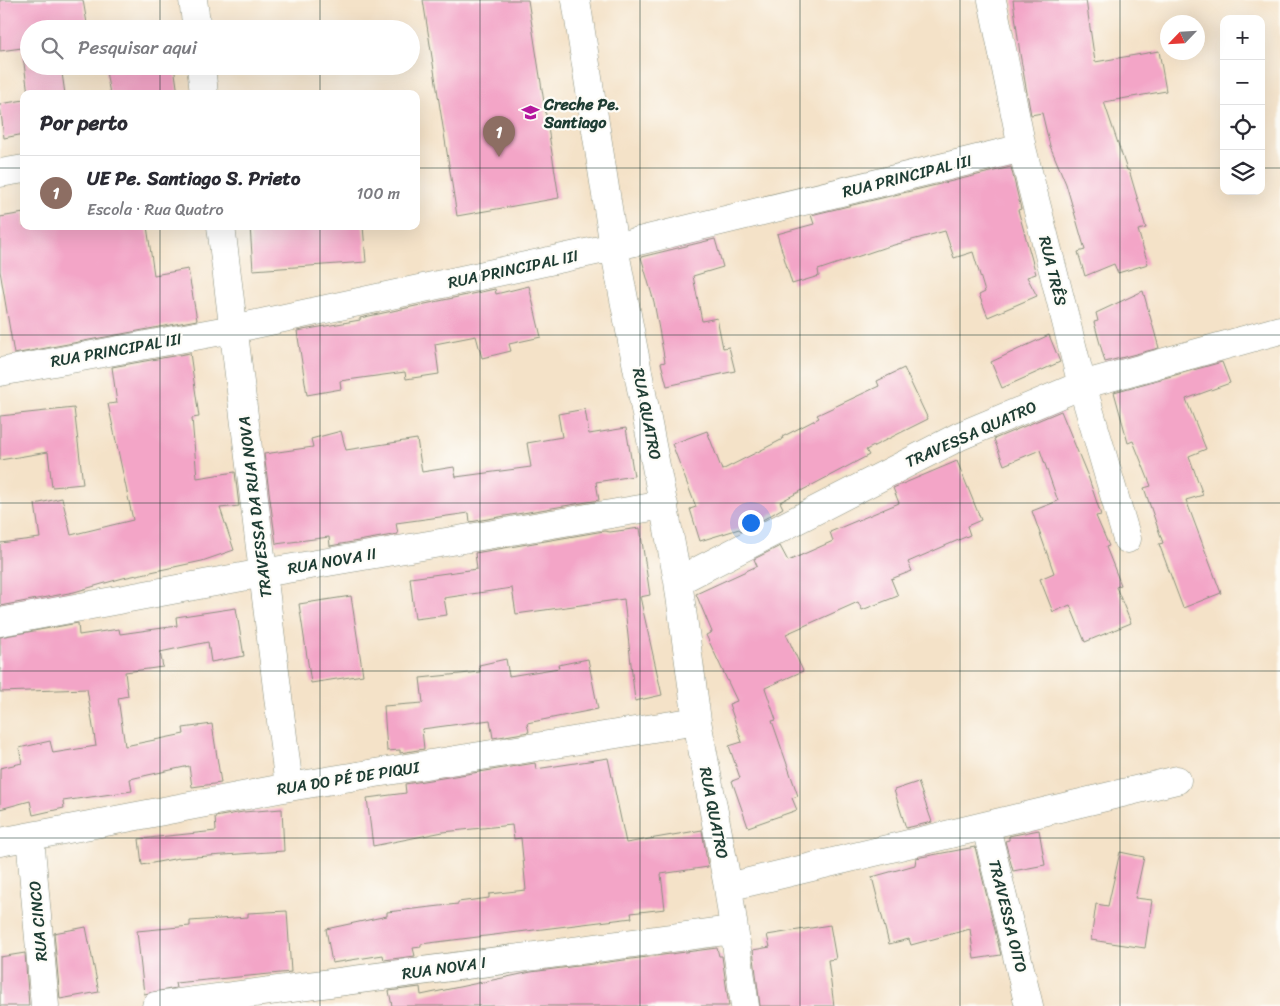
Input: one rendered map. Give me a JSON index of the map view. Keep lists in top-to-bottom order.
{
  "streets": {
    "street": [
      "RUA PRINCIPAL III",
      "RUA TRÊS",
      "RUA QUATRO",
      "TRAVESSA QUATRO",
      "TRAVESSA DA RUA NOVA",
      "RUA NOVA II",
      "RUA DO PÉ DE PIQUI",
      "TRAVESSA OITO",
      "RUA CINCO",
      "RUA NOVA I"
    ]
  },
  "crossings": [
    ["RUA PRINCIPAL III", "RUA TRÊS"],
    ["RUA PRINCIPAL III", "RUA QUATRO"],
    ["RUA PRINCIPAL III", "TRAVESSA DA RUA NOVA"],
    ["RUA TRÊS", "TRAVESSA QUATRO"],
    ["RUA QUATRO", "TRAVESSA QUATRO"],
    ["RUA QUATRO", "RUA NOVA II"],
    ["RUA QUATRO", "RUA DO PÉ DE PIQUI"],
    ["RUA QUATRO", "RUA NOVA I"],
    ["TRAVESSA DA RUA NOVA", "RUA NOVA II"],
    ["TRAVESSA DA RUA NOVA", "RUA DO PÉ DE PIQUI"],
    ["RUA DO PÉ DE PIQUI", "RUA CINCO"]
  ],
  "places": {
    "school or university": ["Creche Pe. Santiago"]
  },
  "north": "bottom left",
  "page": {
    "map_buttons": ["+", "−"],
    "search": "Pesquisar aqui",
    "heading": "Por perto",
    "pins": "1",
    "list": [
      {
        "mark": "1",
        "name": "UE Pe. Santiago S. Prieto",
        "note": "Escola · Rua Quatro",
        "value": "100 m"
      }
    ]
  }
}
